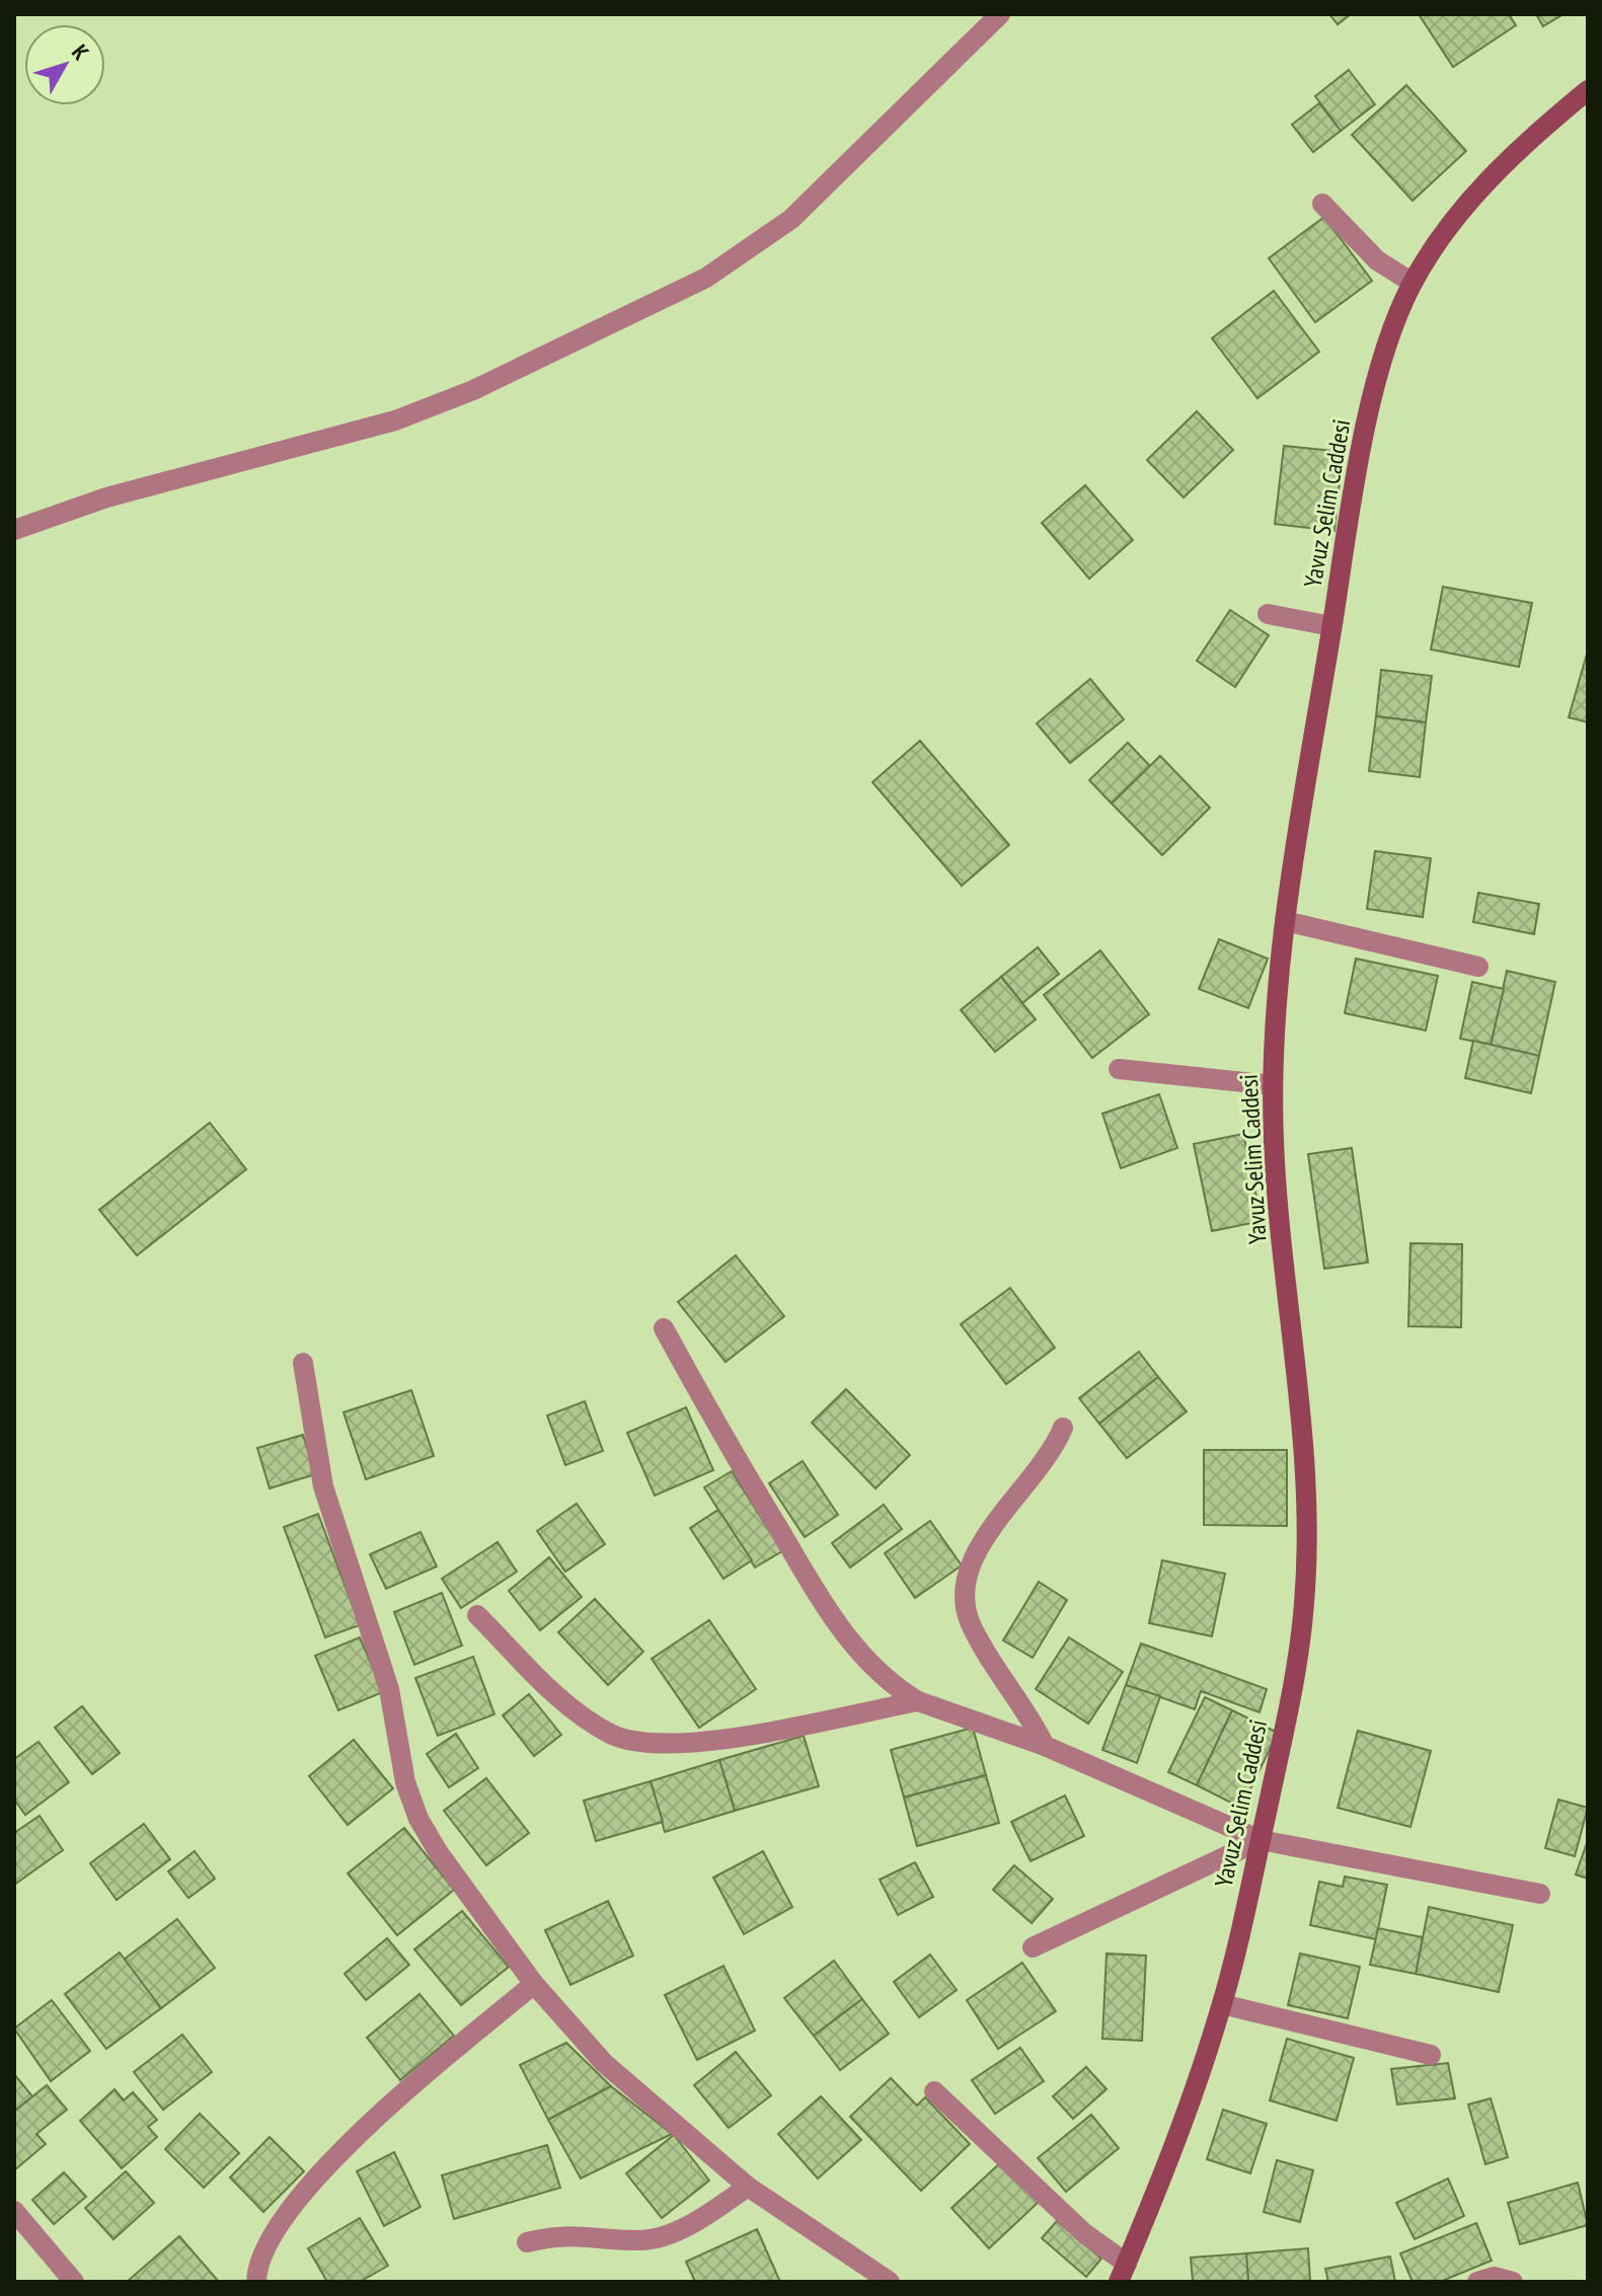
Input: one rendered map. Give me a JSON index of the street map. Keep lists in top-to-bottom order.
{
  "streets": {
    "street": ["Yavuz Selim Caddesi"]
  },
  "north": "top right"
}
